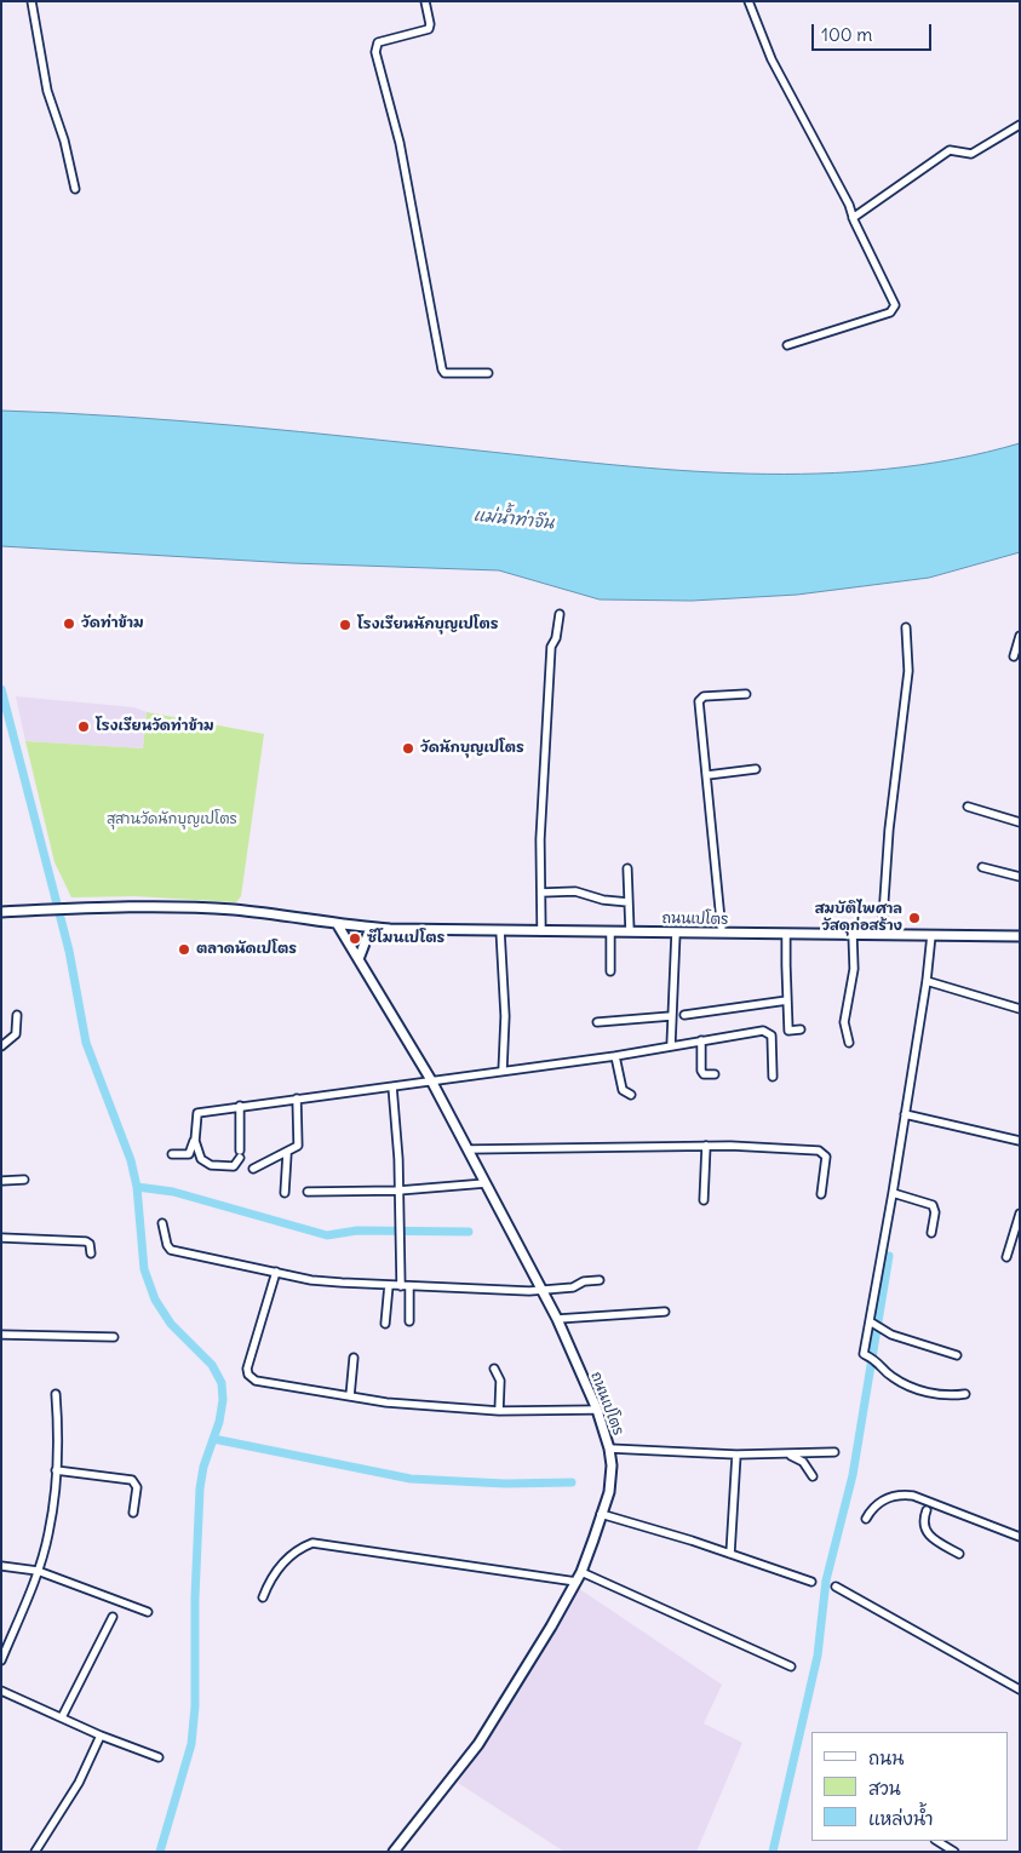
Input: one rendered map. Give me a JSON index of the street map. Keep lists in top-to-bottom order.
{
  "streets": {
    "street": ["ถนนเปโตร"]
  },
  "water": ["แม่น้ำท่าจีน"],
  "parks": ["สุสานวัดนักบุญเปโตร"],
  "places": [
    "วัดท่าข้าม",
    "โรงเรียนนักบุญเปโตร",
    "โรงเรียนวัดท่าข้าม",
    "วัดนักบุญเปโตร",
    "สมบัติไพศาล วัสดุก่อสร้าง",
    "ซีโมนเปโตร",
    "ตลาดนัดเปโตร"
  ],
  "legend": ["ถนน", "สวน", "แหล่งน้ำ"],
  "scale_bar": "100 m"
}
